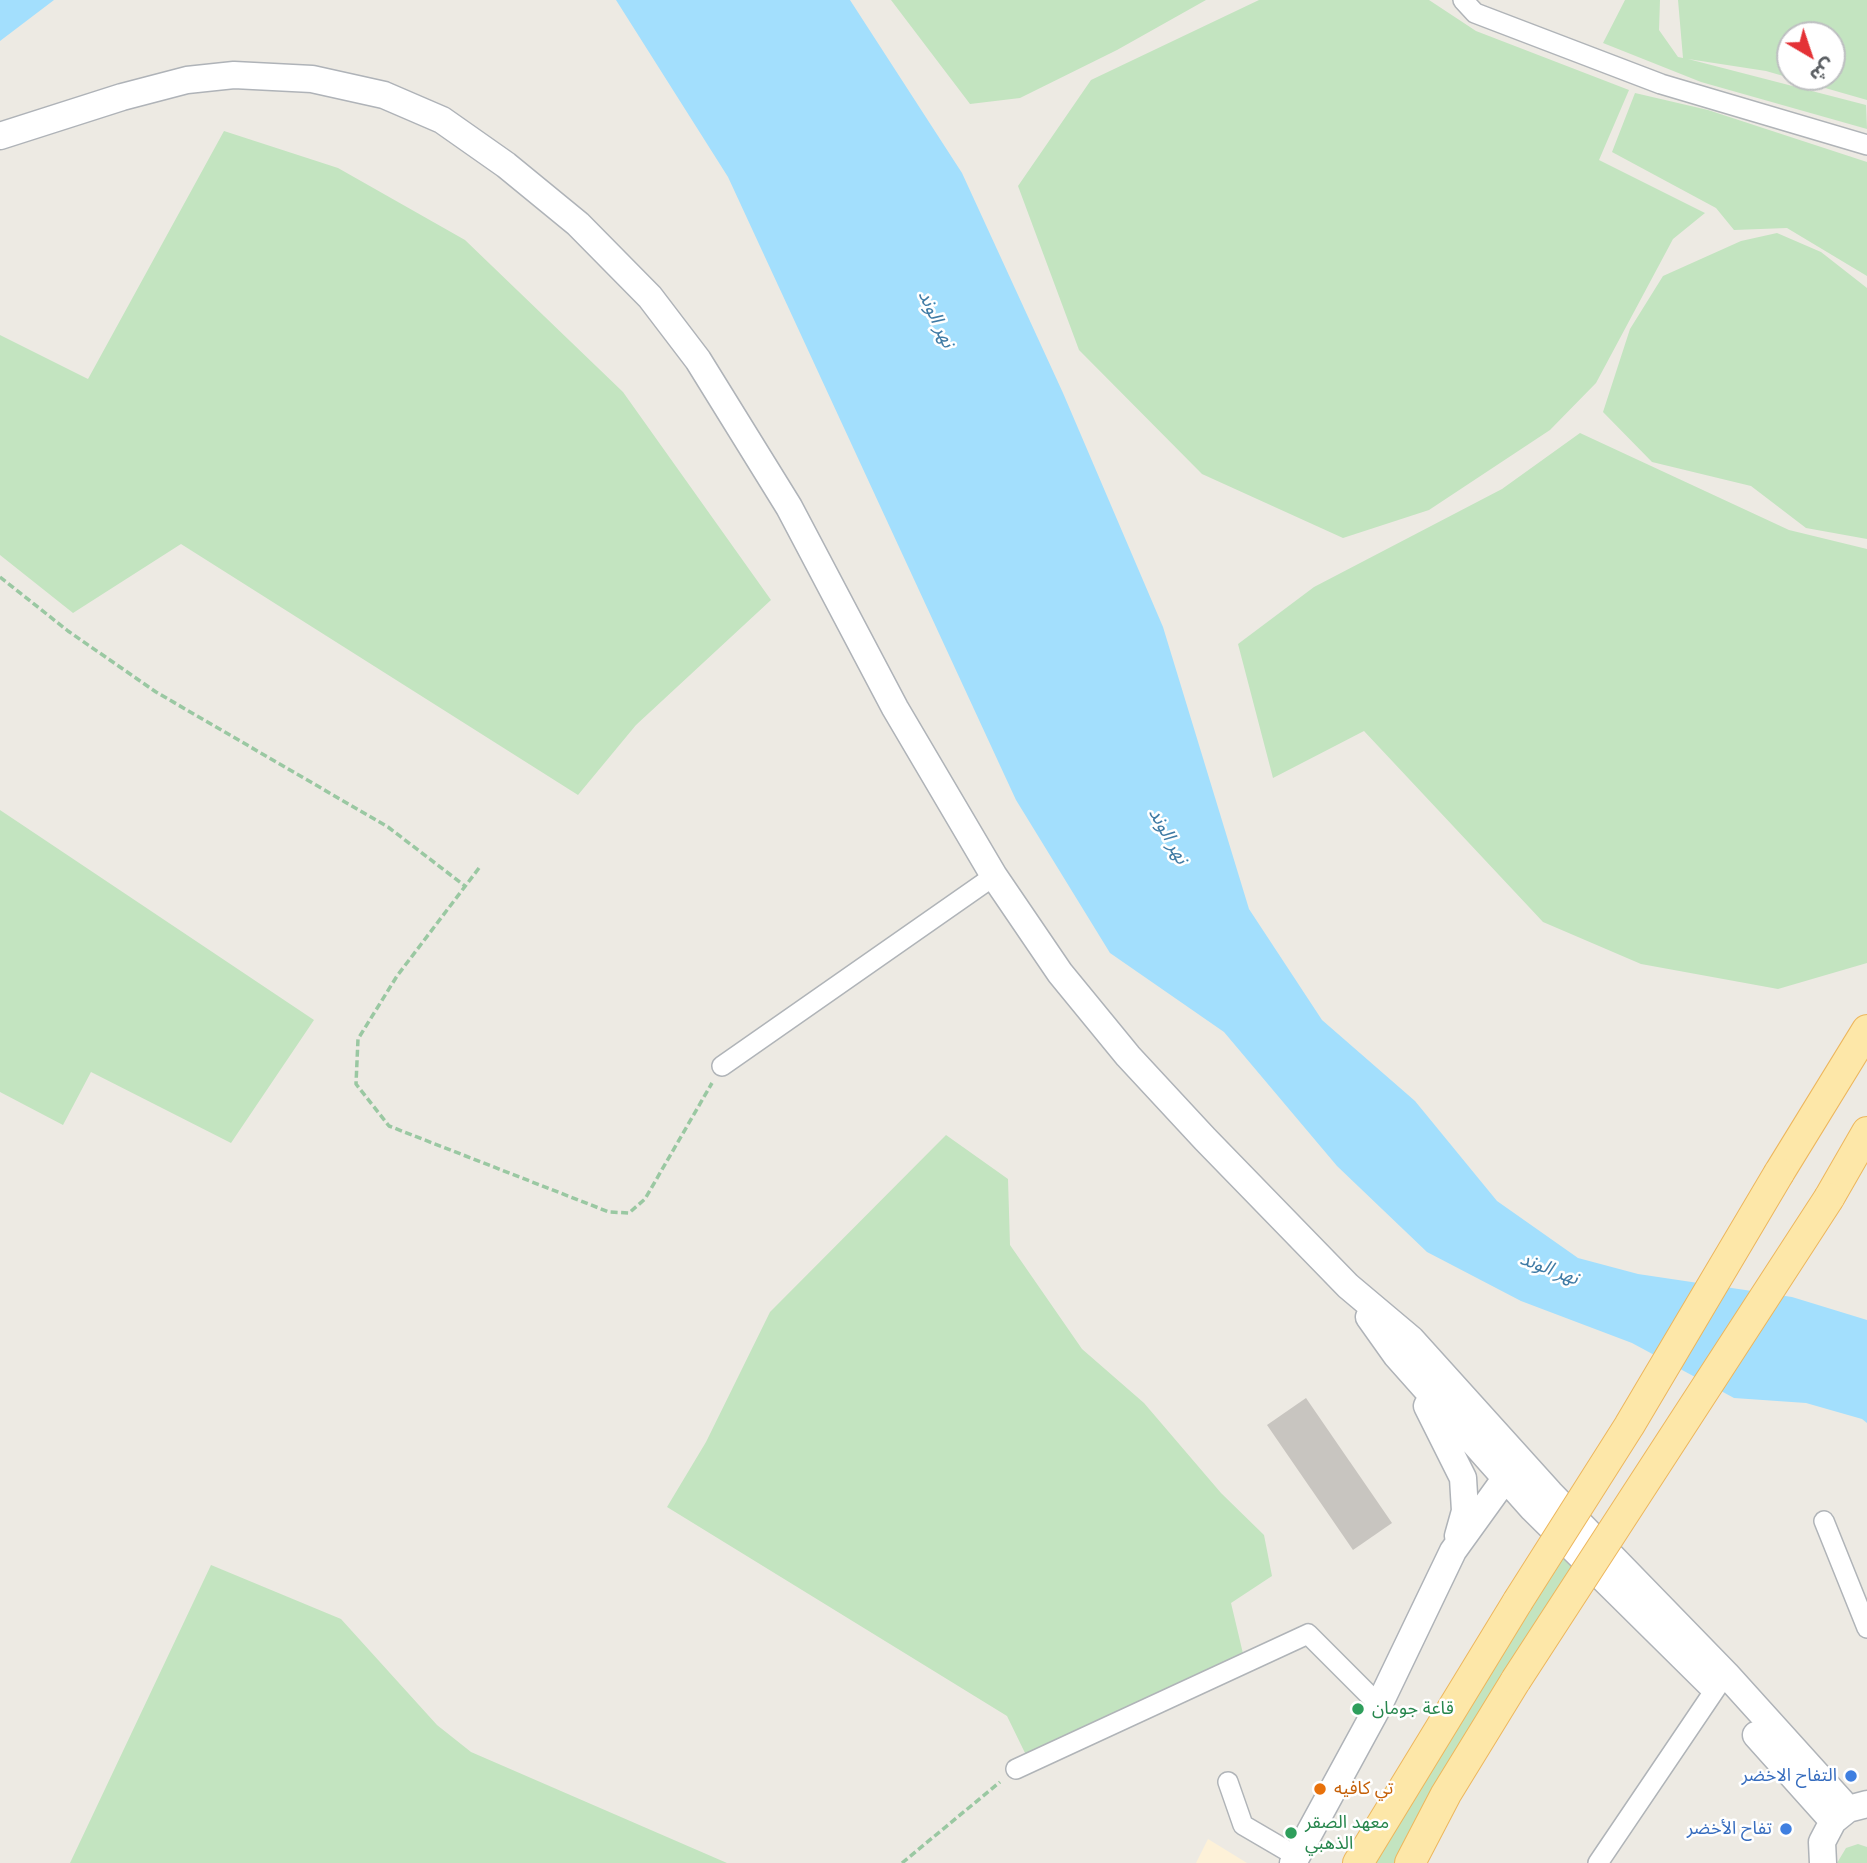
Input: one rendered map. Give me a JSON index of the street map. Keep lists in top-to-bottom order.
{
  "water": ["نهر الوند"],
  "places": [
    "قاعة جومان",
    "التفاح الاخضر",
    "تي كافيه",
    "تفاح الأخضر",
    "معهد الصقر الذهبي"
  ],
  "north": "bottom right"
}
